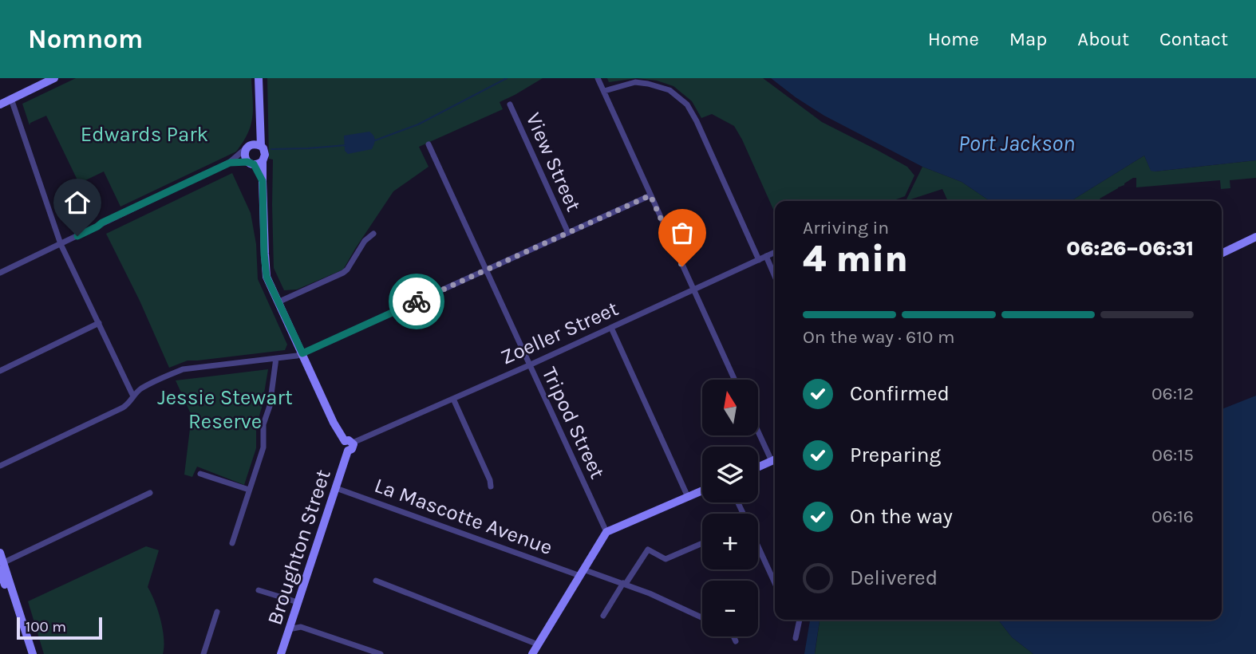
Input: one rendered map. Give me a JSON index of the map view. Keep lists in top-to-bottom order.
{
  "streets": {
    "main road": ["Broughton Street"],
    "street": [
      "View Street",
      "Zoeller Street",
      "Tripod Street",
      "La Mascotte Avenue"
    ]
  },
  "crossings": [
    ["Zoeller Street", "Tripod Street"],
    ["Zoeller Street", "Broughton Street"],
    ["La Mascotte Avenue", "Broughton Street"]
  ],
  "water": ["Port Jackson"],
  "parks": ["Edwards Park", "Jessie Stewart Reserve"],
  "scale_bar": "100 m",
  "north": "top",
  "page": {
    "header": "Nomnom",
    "nav": [
      "Home",
      "Map",
      "About",
      "Contact"
    ],
    "heading": ["4 min", "Arriving in", "06:26–06:31"],
    "bar": "On the way · 610 m",
    "list": [
      ["Confirmed", "06:12"],
      ["Preparing", "06:15"],
      ["On the way", "06:16"],
      "Delivered"
    ],
    "map_buttons": ["+", "−"],
    "scale": "100 m"
  }
}
